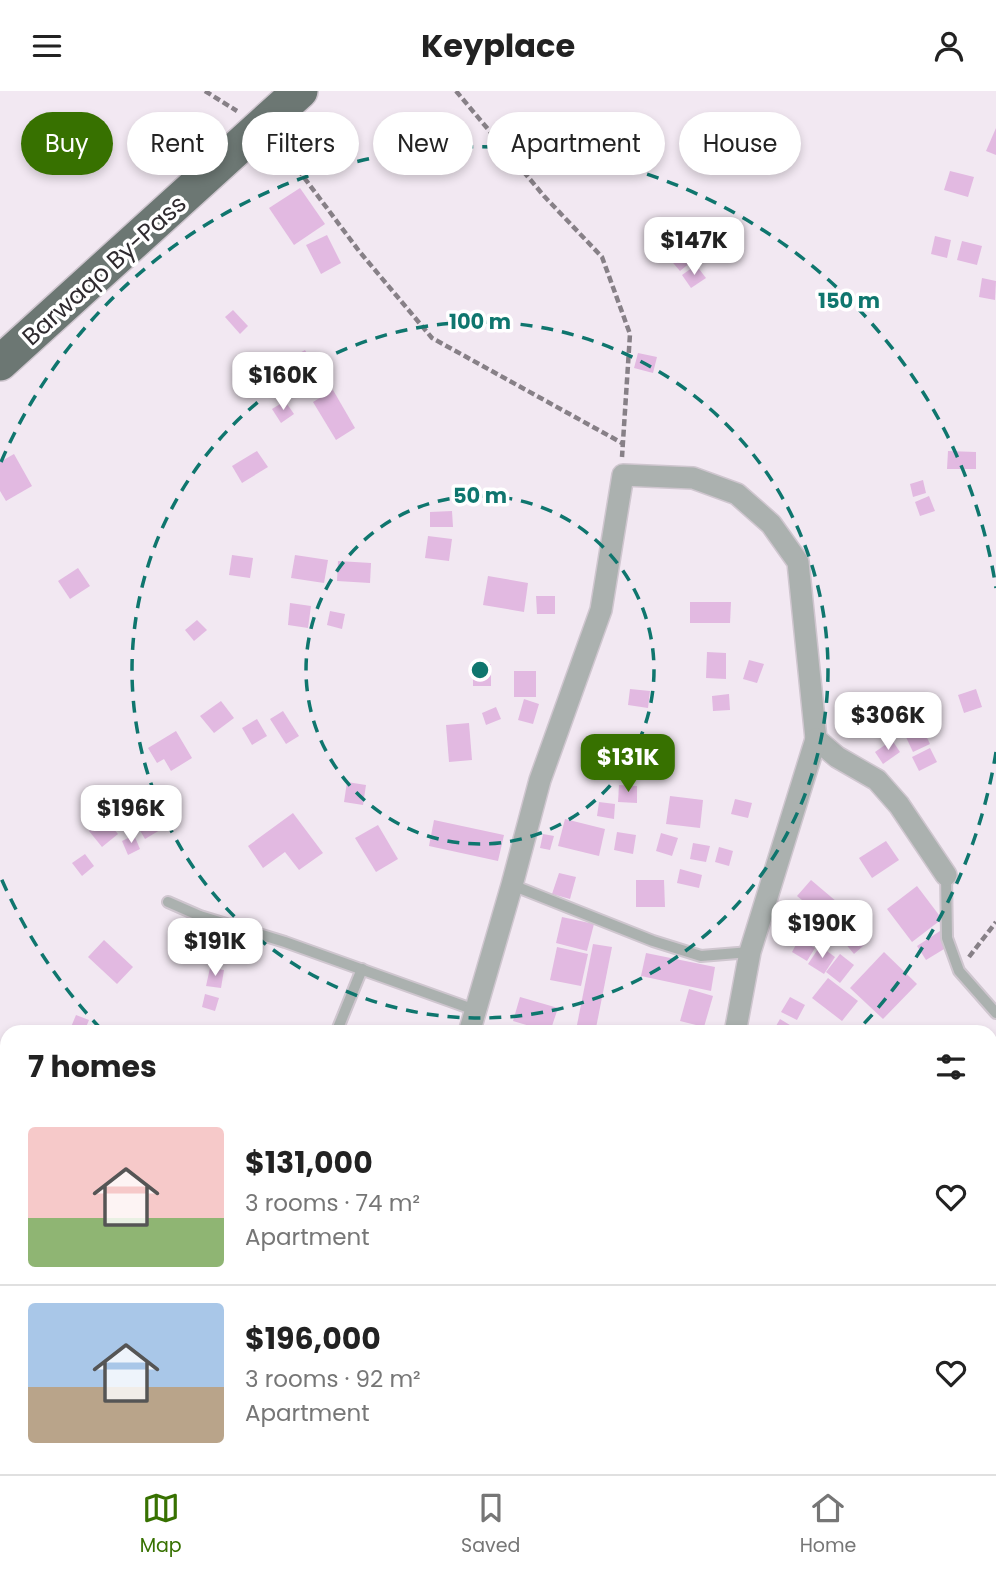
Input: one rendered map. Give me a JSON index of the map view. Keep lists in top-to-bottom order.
{
  "streets": {
    "highway": ["Barwaqo By-Pass"]
  },
  "page": {
    "header": "Keyplace",
    "chip": [
      "Buy",
      "Rent",
      "Filters",
      "New",
      "Apartment",
      "House"
    ],
    "price": [
      "$147K",
      "$160K",
      "$306K",
      "$131K",
      "$196K",
      "$190K",
      "$191K"
    ],
    "heading": "7 homes",
    "list": [
      {
        "name": "$131,000",
        "note": "3 rooms · 74 m² · Apartment"
      },
      {
        "name": "$196,000",
        "note": "3 rooms · 92 m² · Apartment"
      }
    ],
    "tabs": ["Map", "Saved", "Home"]
  },
  "rings": ["150 m", "100 m", "50 m"]
}
